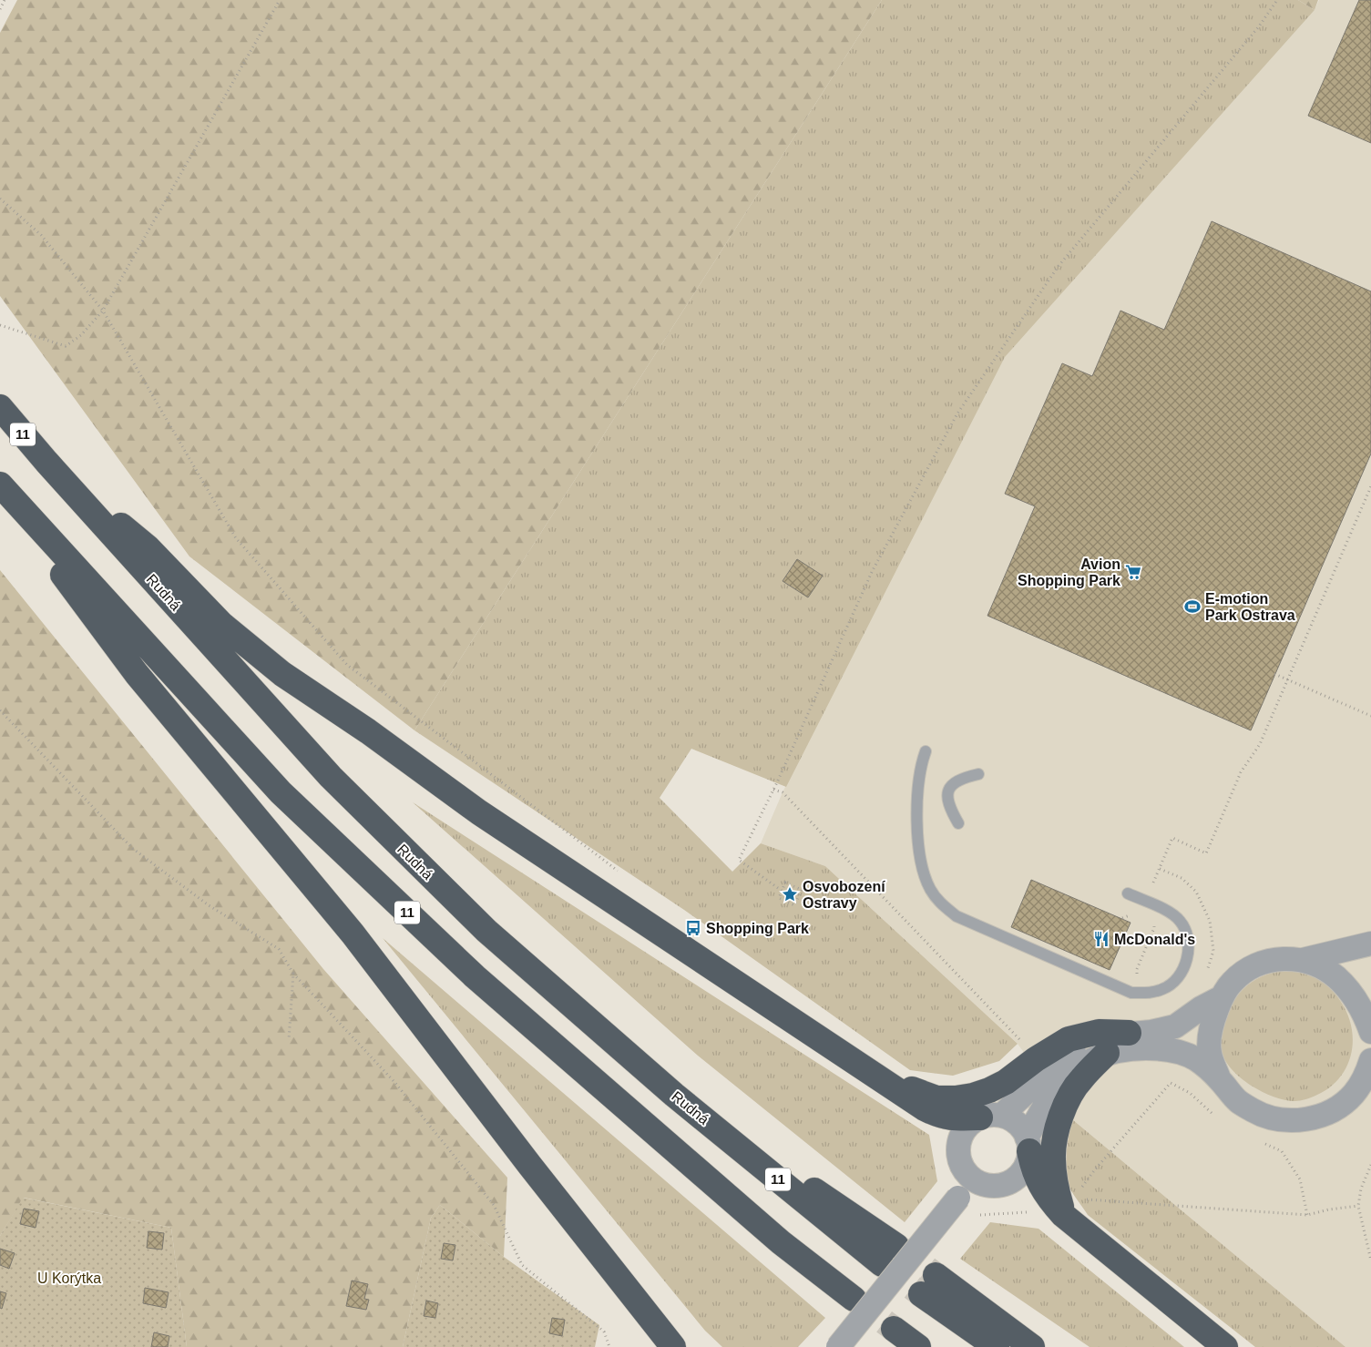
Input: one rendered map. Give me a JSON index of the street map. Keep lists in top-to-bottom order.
{
  "streets": {
    "highway": ["11", "Rudná"]
  },
  "parks": ["U Korýtka"],
  "places": {
    "supermarket": ["Avion Shopping Park"],
    "sports": ["E-motion Park Ostrava"],
    "place": ["Osvobození Ostravy"],
    "bus stop": ["Shopping Park"],
    "restaurant": ["McDonald's"]
  }
}
